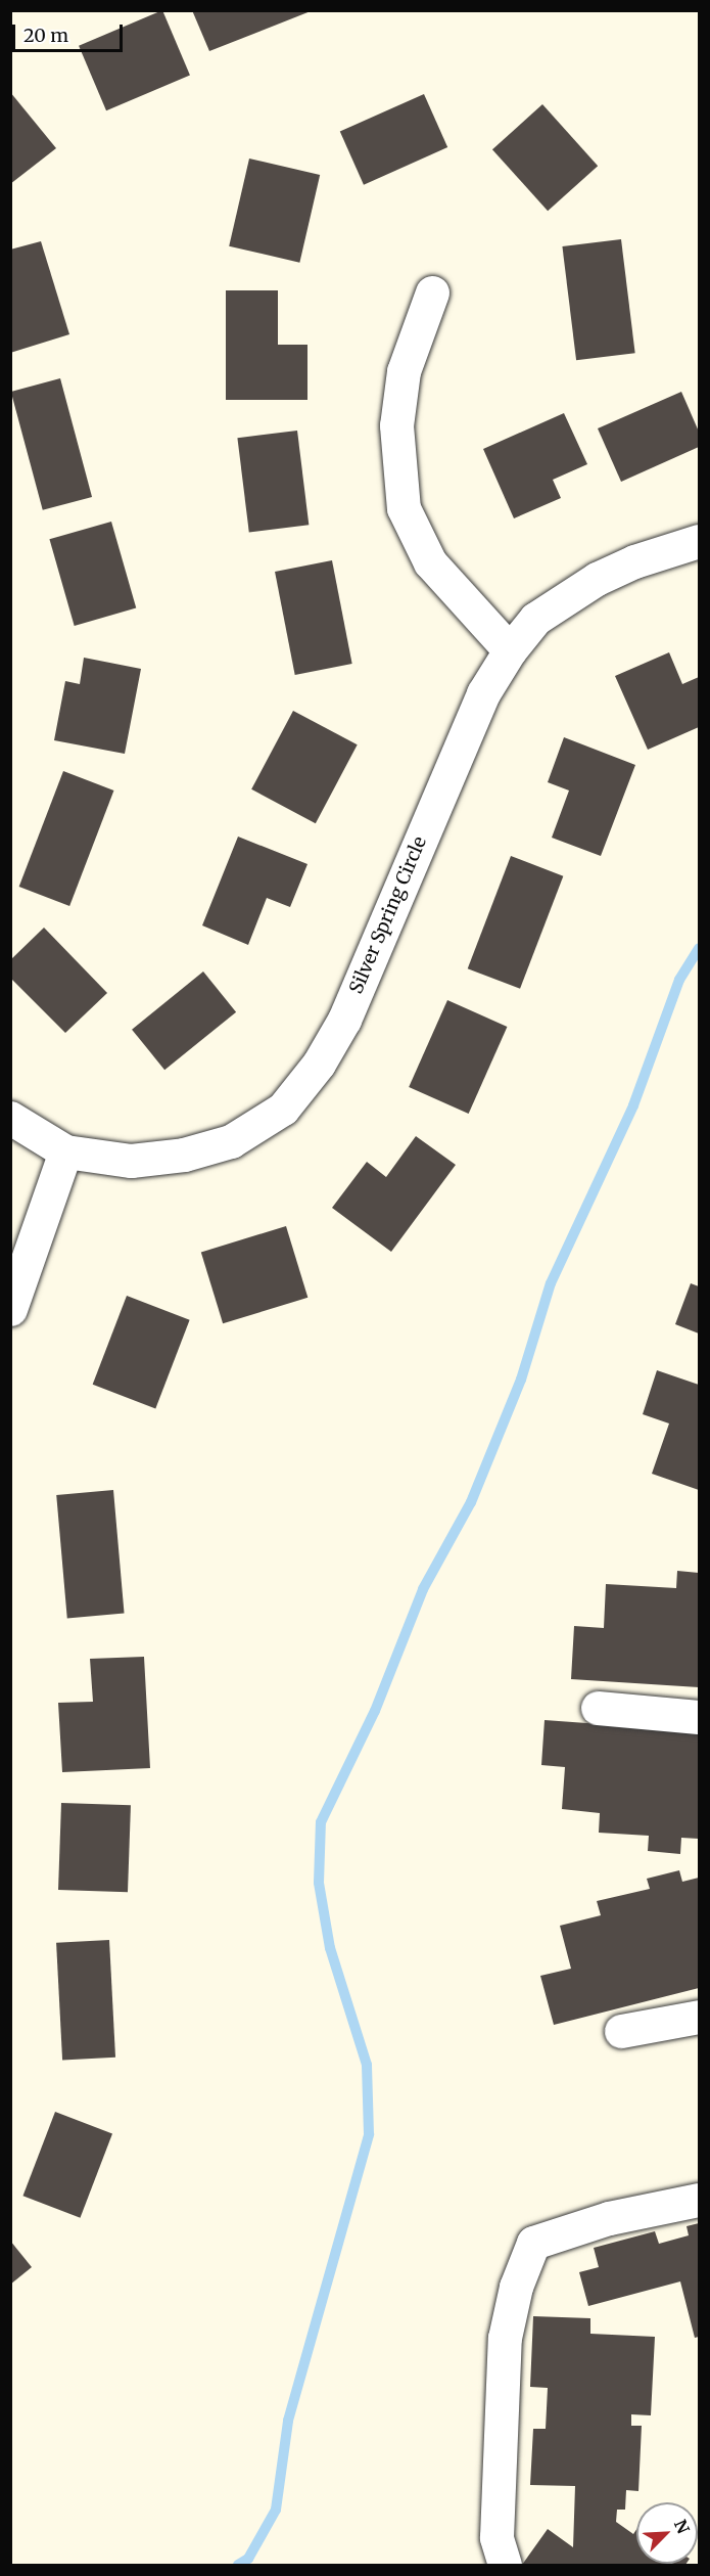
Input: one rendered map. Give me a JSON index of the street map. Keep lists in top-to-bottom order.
{
  "streets": {
    "street": ["Silver Spring Circle"]
  },
  "scale_bar": "20 m",
  "north": "top right"
}
